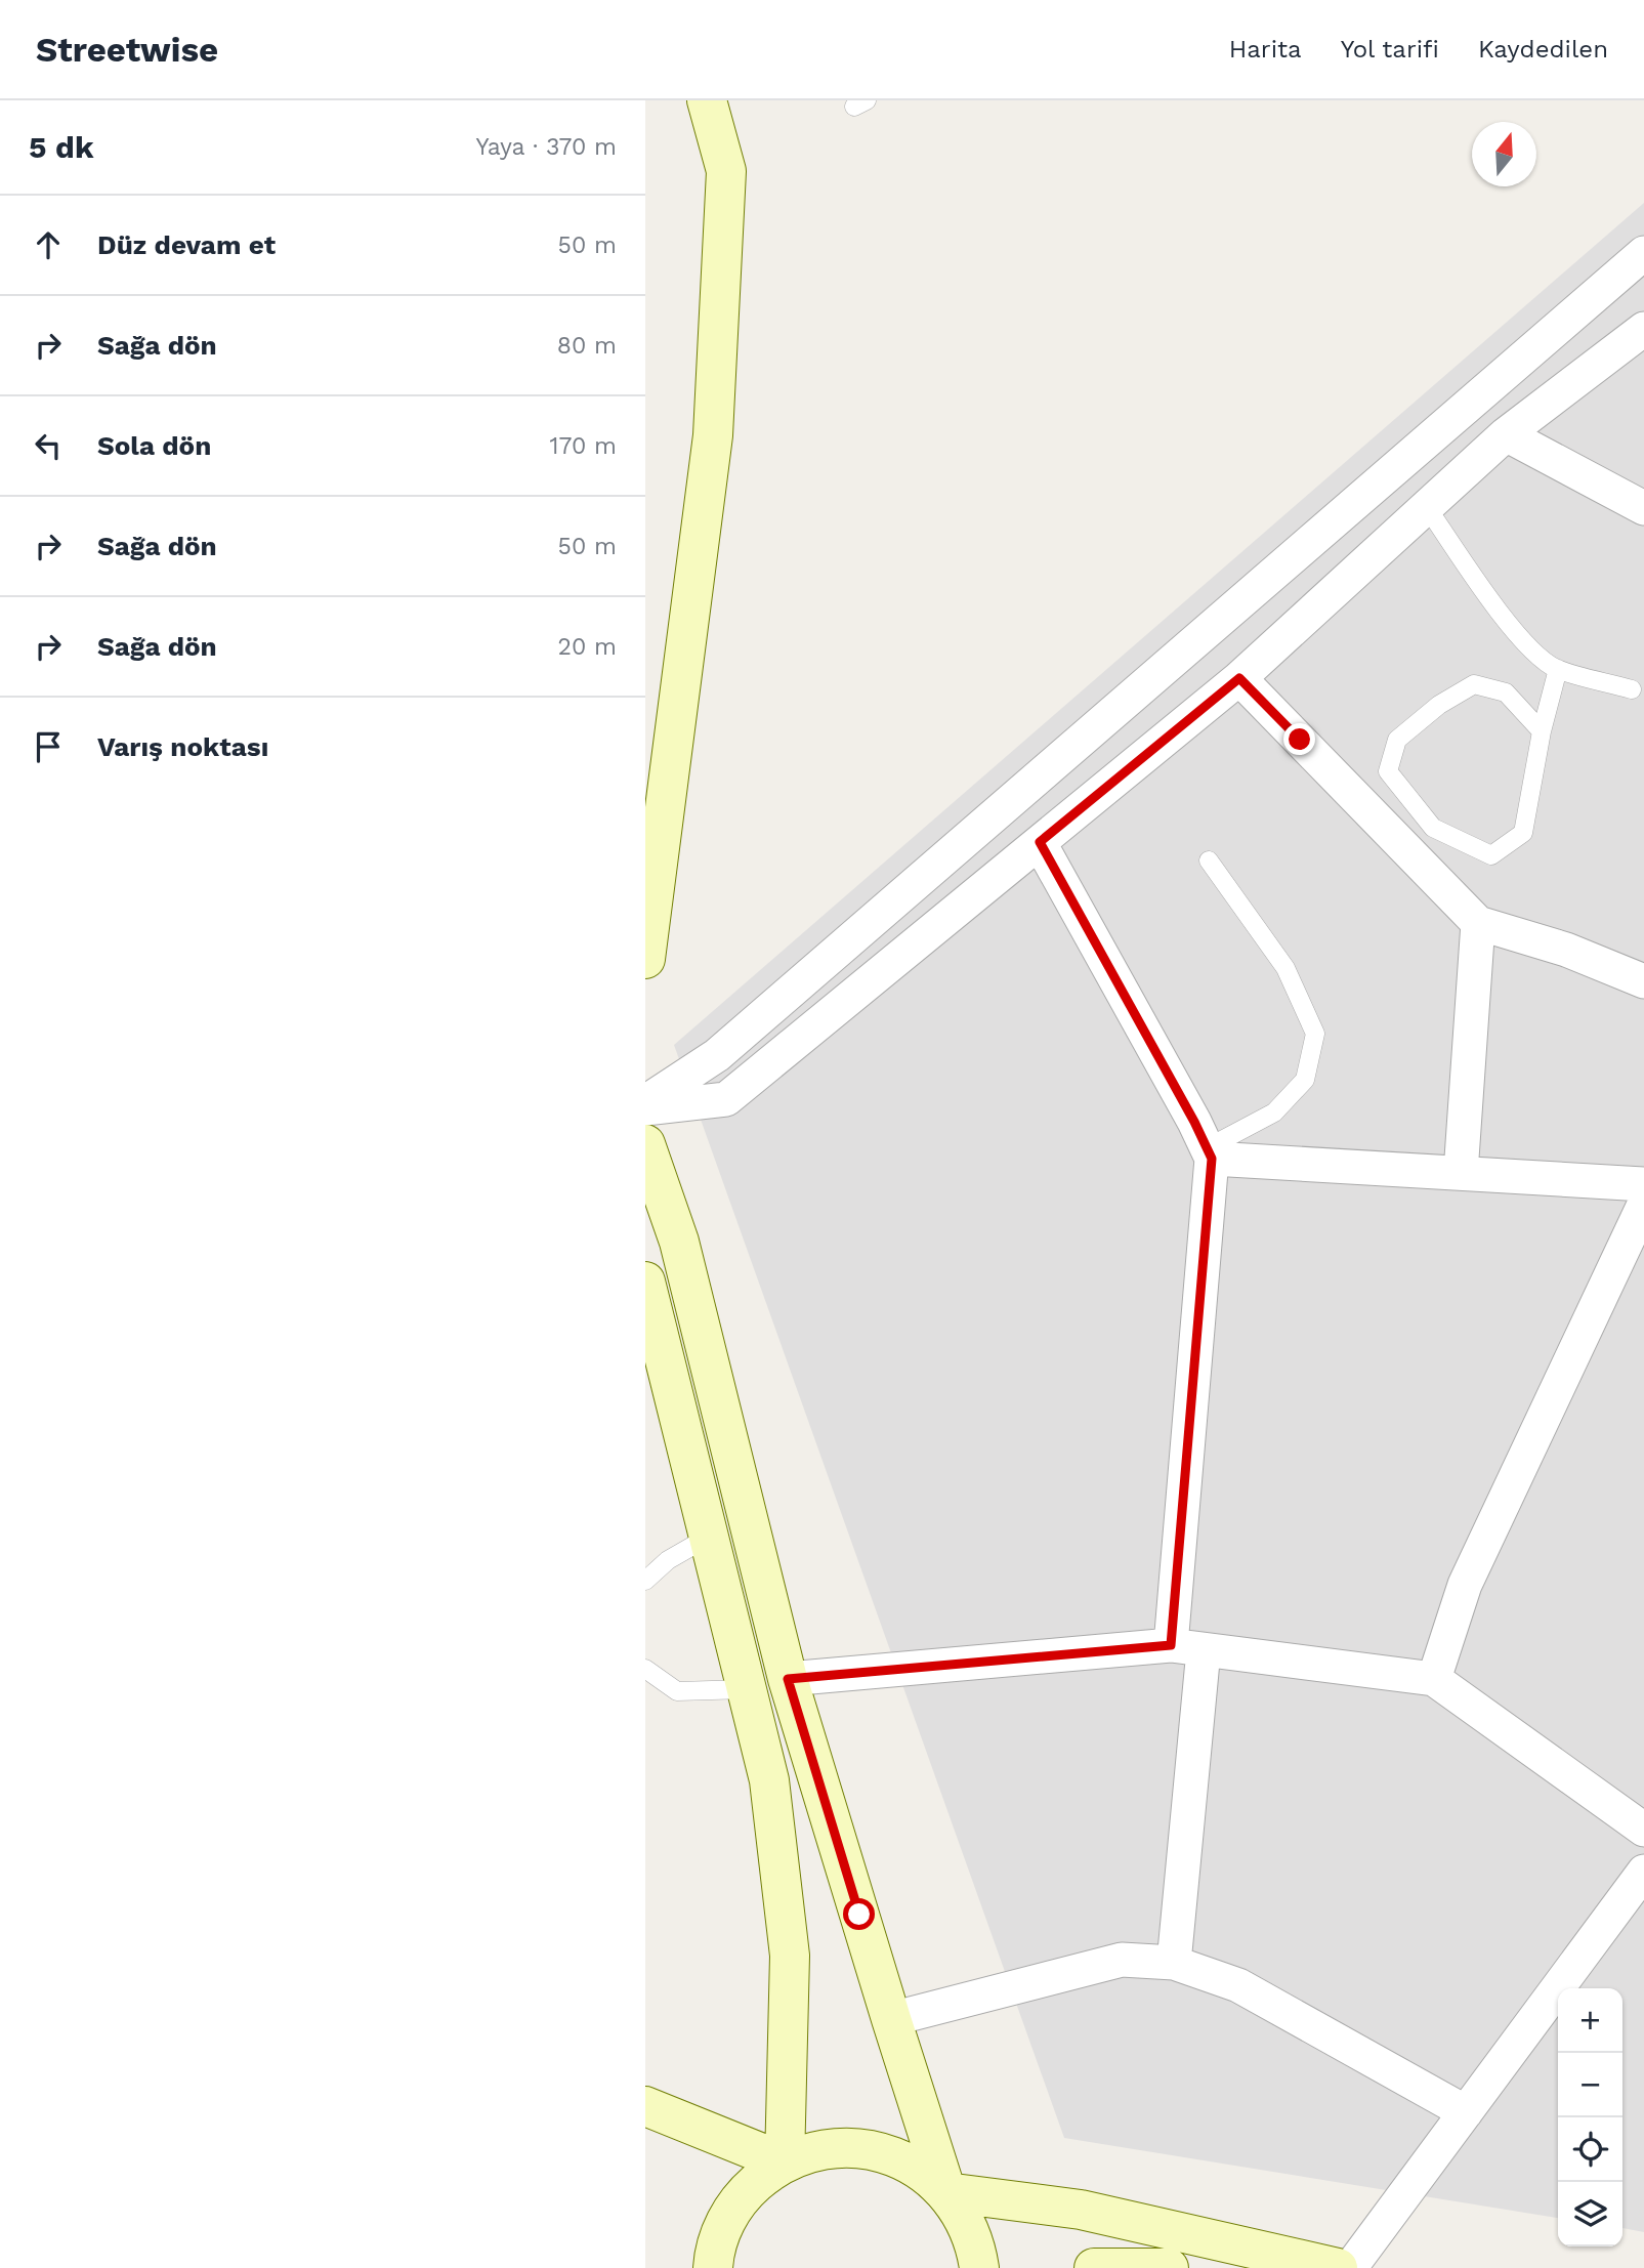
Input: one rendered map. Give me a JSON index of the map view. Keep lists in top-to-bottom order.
{
  "north": "top",
  "page": {
    "header": "Streetwise",
    "nav": ["Harita", "Yol tarifi", "Kaydedilen"],
    "heading": ["5 dk", "Yaya · 370 m"],
    "list": [
      ["Düz devam et", "50 m"],
      ["Sağa dön", "80 m"],
      ["Sola dön", "170 m"],
      ["Sağa dön", "50 m"],
      ["Sağa dön", "20 m"],
      "Varış noktası"
    ],
    "map_buttons": ["+", "−"]
  }
}
